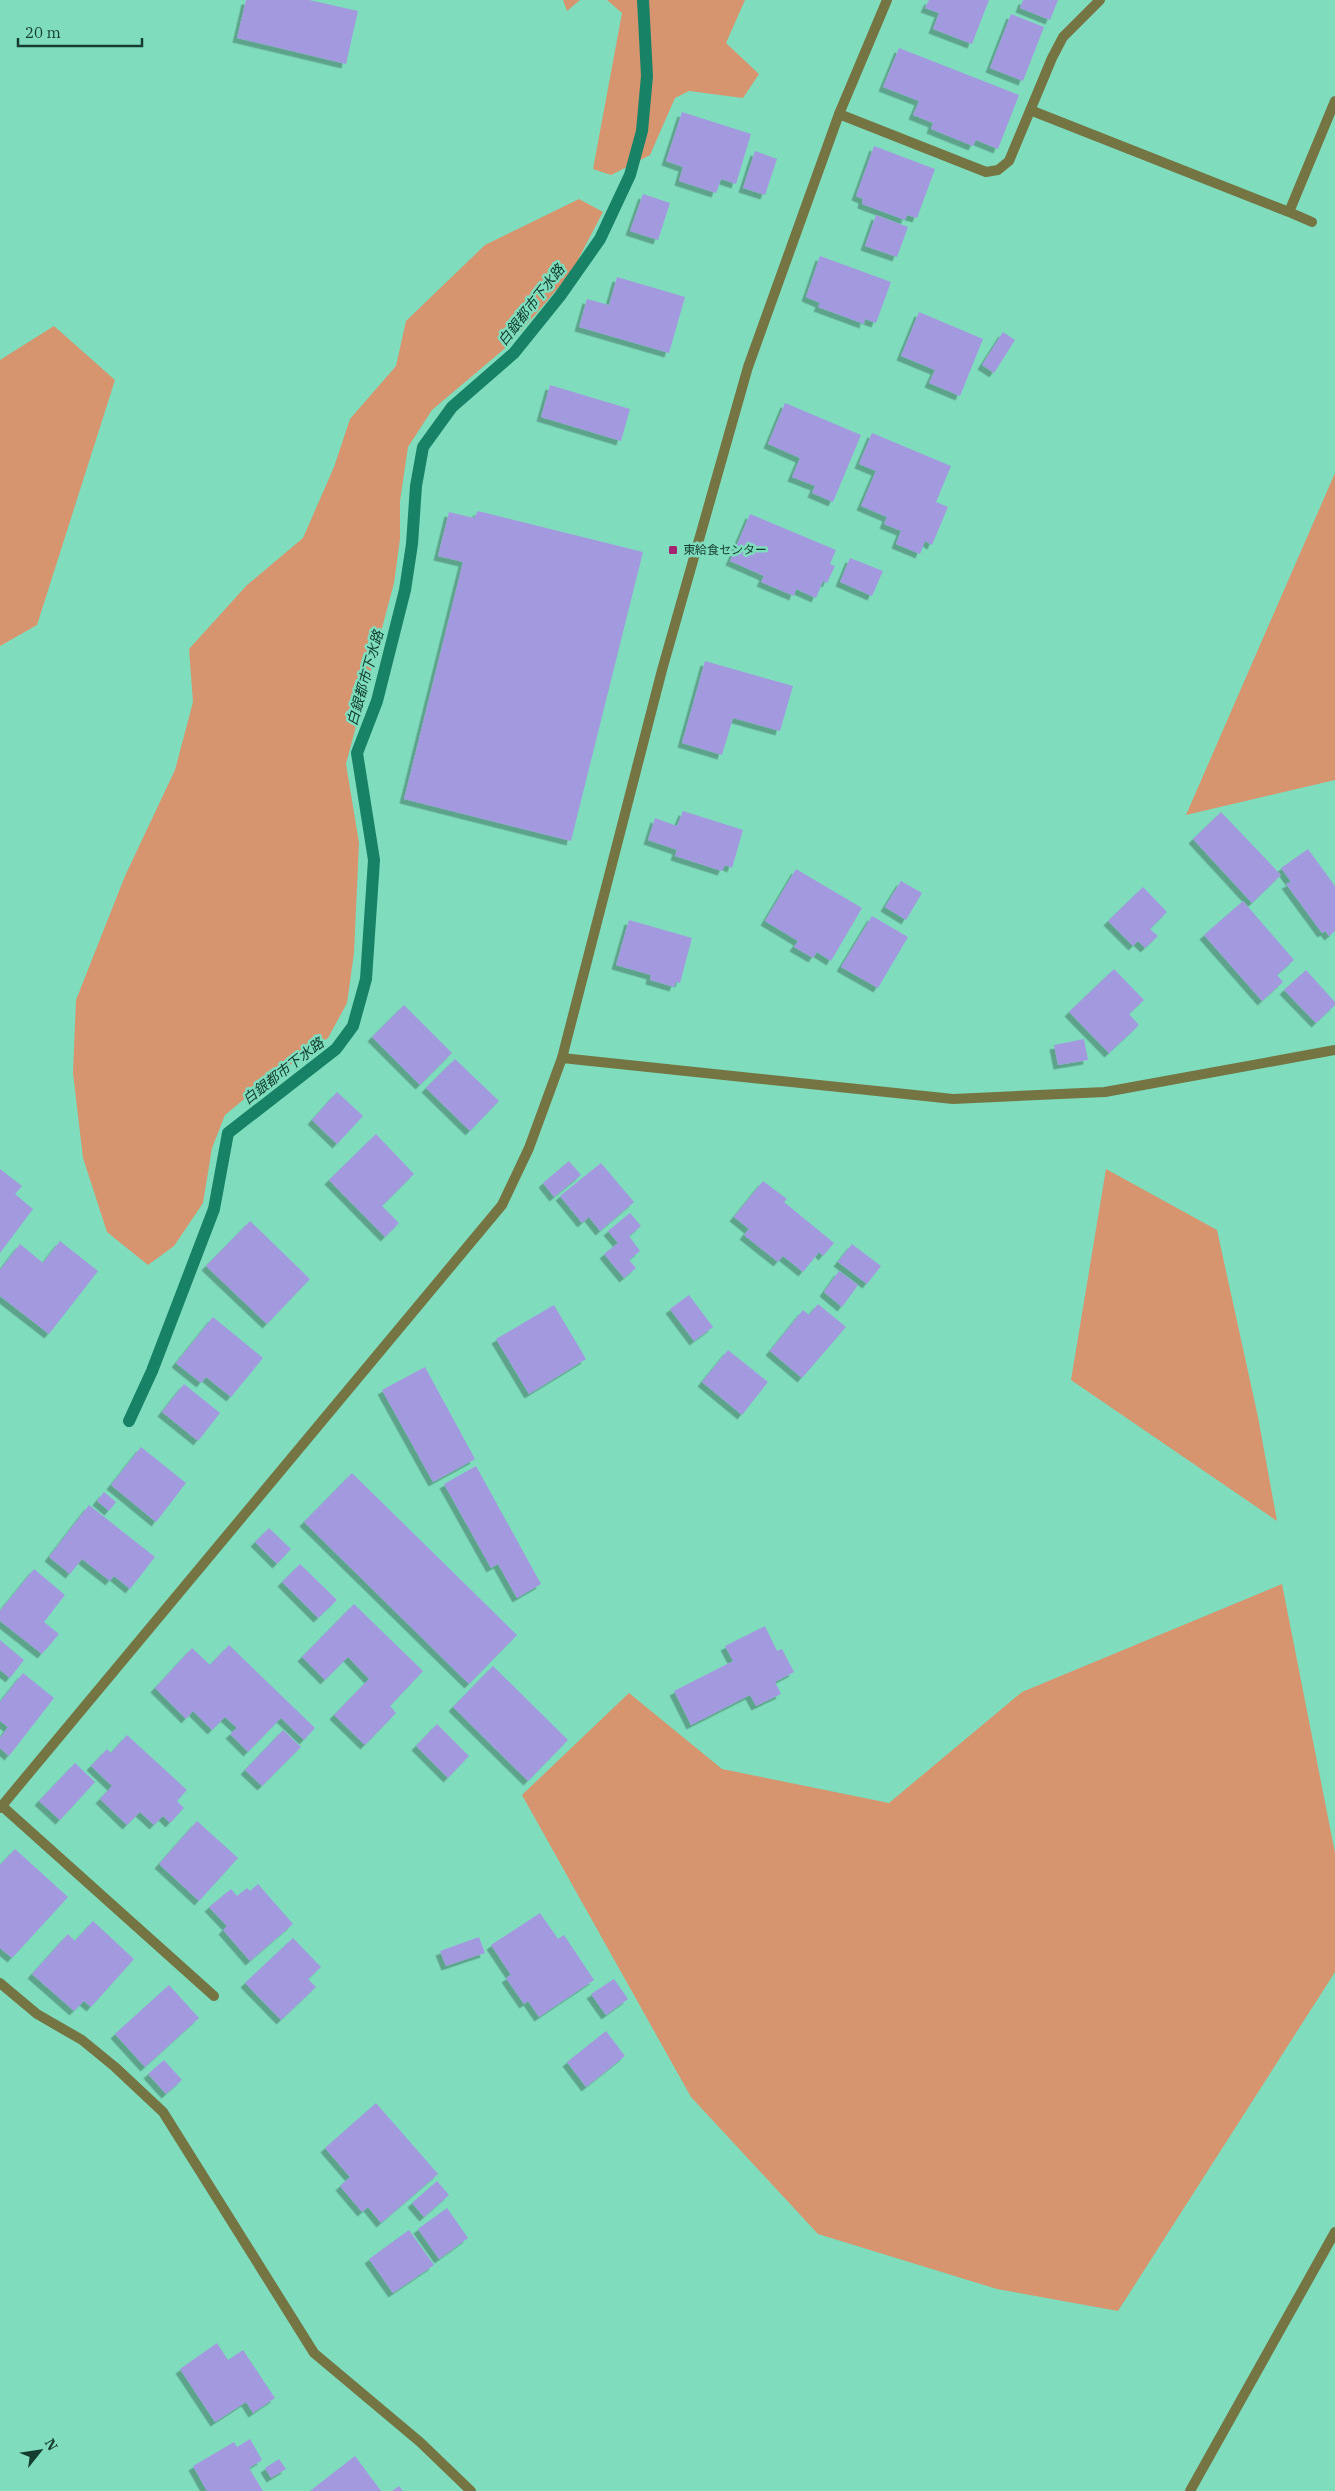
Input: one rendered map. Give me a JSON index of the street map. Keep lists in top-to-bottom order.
{
  "water": ["白銀都市下水路"],
  "places": {
    "transit": ["東給食センター"]
  },
  "scale_bar": "20 m",
  "north": "top right"
}
